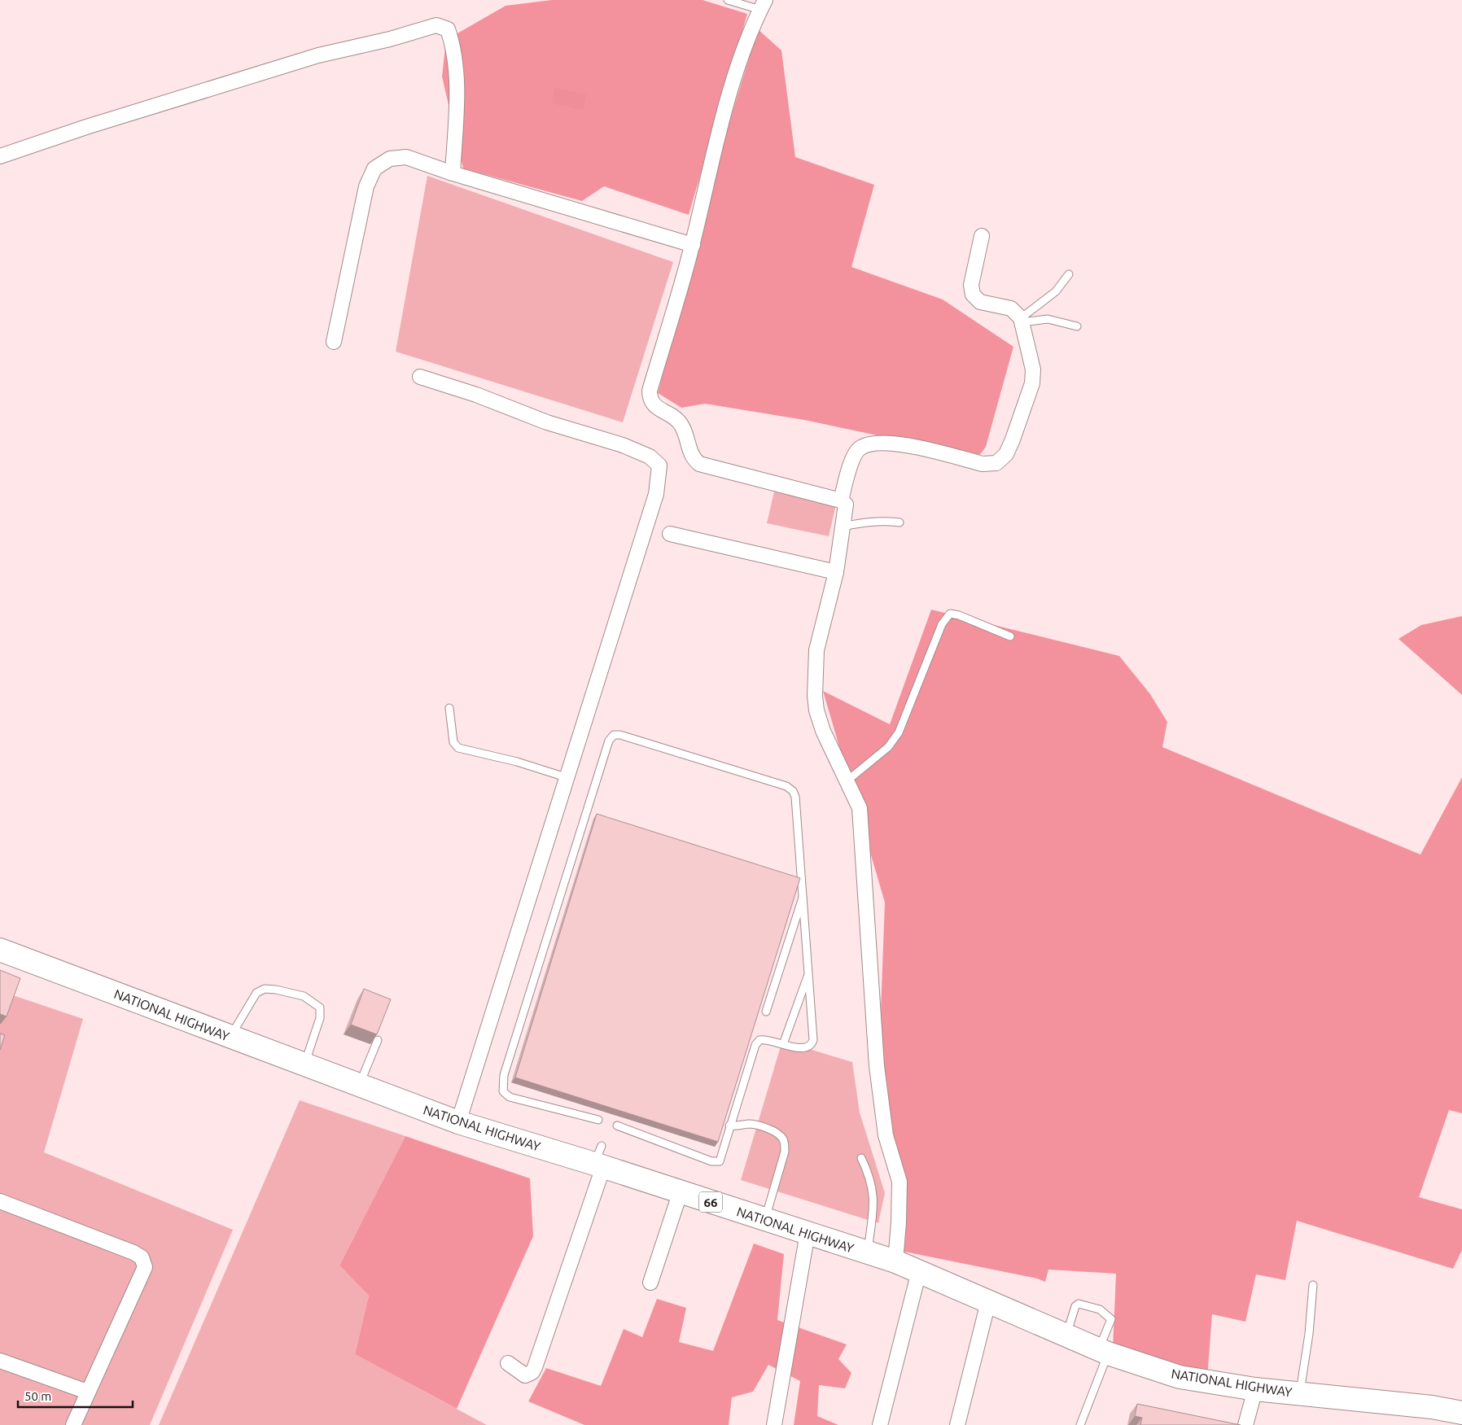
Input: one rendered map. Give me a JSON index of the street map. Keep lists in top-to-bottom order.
{
  "streets": {
    "main road": ["NATIONAL HIGHWAY", "66"]
  },
  "scale_bar": "50 m"
}
